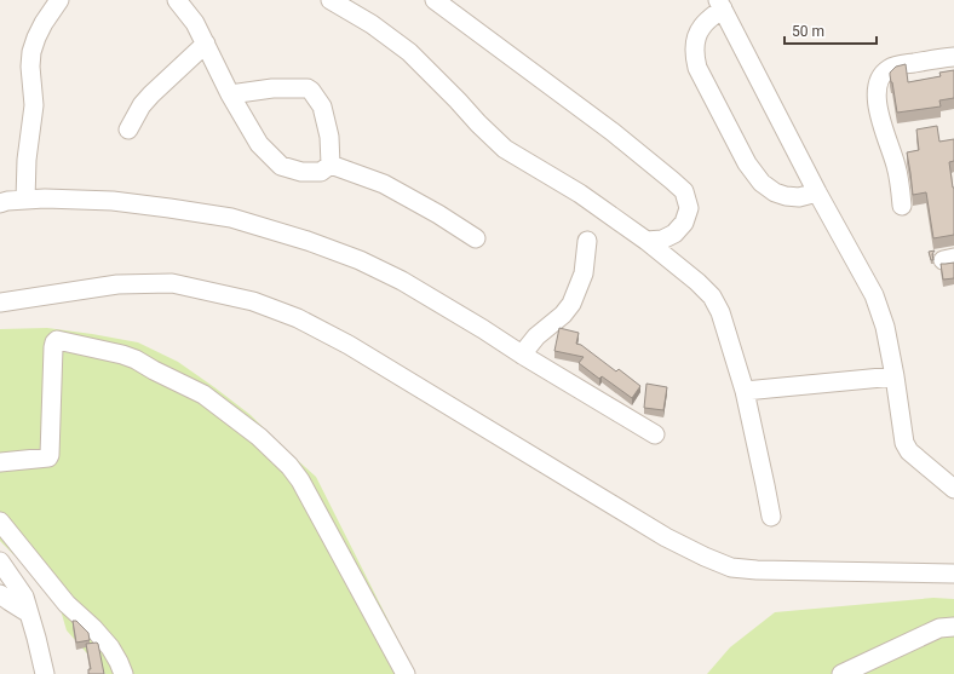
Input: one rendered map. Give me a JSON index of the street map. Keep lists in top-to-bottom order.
{
  "scale_bar": "50 m"
}
